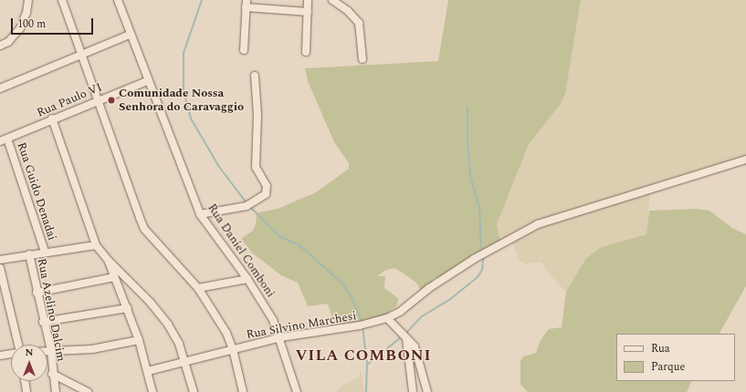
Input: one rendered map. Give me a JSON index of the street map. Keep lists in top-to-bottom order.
{
  "streets": {
    "street": [
      "Rua Paulo VI",
      "Rua Guido Denadai",
      "Rua Daniel Comboni",
      "Rua Azelino Dalcim",
      "Rua Silvino Marchesi"
    ]
  },
  "crossings": [
    ["Rua Paulo VI", "Rua Guido Denadai"],
    ["Rua Paulo VI", "Rua Daniel Comboni"],
    ["Rua Daniel Comboni", "Rua Silvino Marchesi"]
  ],
  "districts": ["VILA COMBONI"],
  "places": ["Comunidade Nossa Senhora do Caravaggio"],
  "legend": ["Rua", "Parque"],
  "scale_bar": "100 m",
  "north": "top"
}
